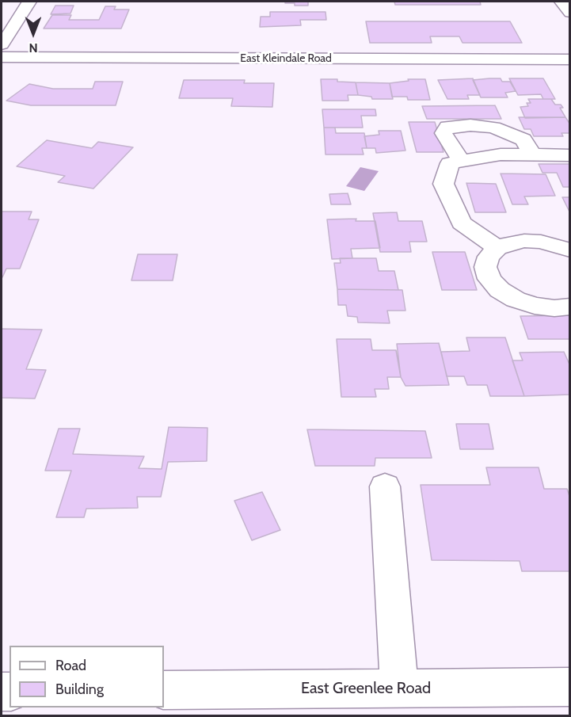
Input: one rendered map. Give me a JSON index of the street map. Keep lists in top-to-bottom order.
{
  "streets": {
    "street": ["East Kleindale Road", "East Greenlee Road"]
  },
  "legend": ["Road", "Building"],
  "north": "bottom"
}
